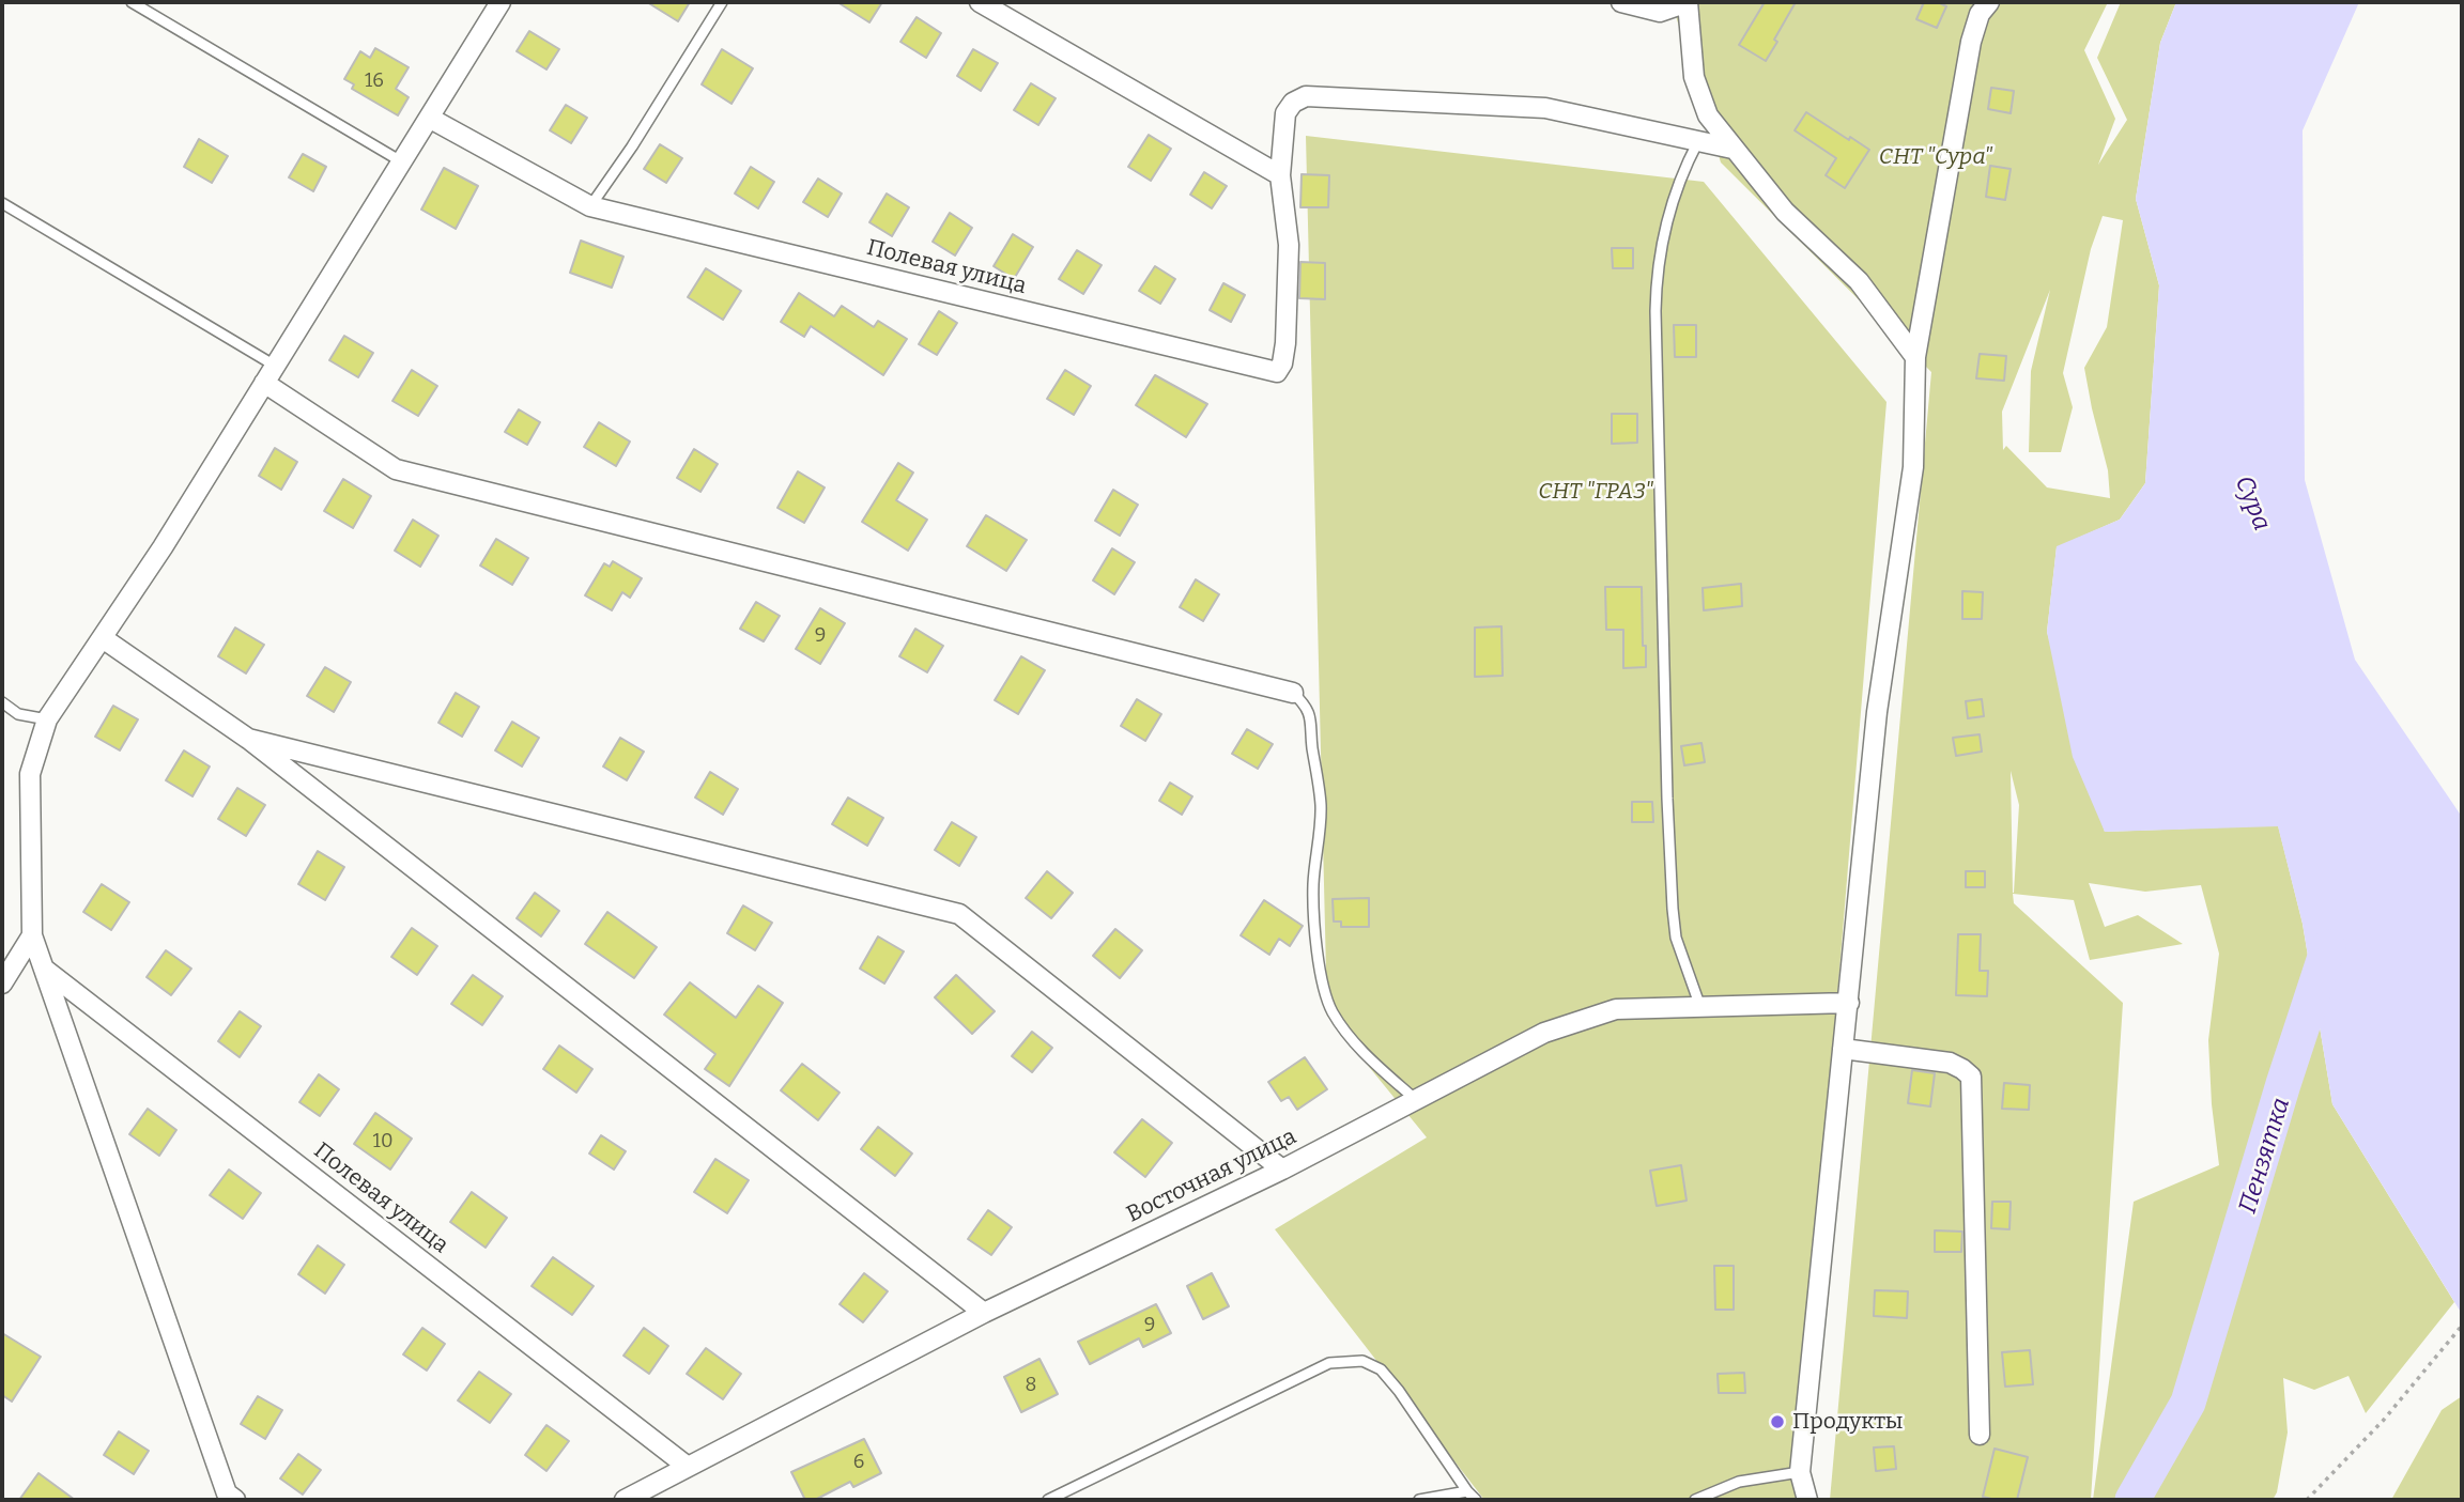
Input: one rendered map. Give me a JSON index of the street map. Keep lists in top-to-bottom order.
{
  "streets": {
    "street": ["Полевая улица", "Восточная улица"]
  },
  "crossings": [
    ["Полевая улица", "Восточная улица"]
  ],
  "water": ["Сура", "Пензятка"],
  "parks": ["СНТ \"Сура\"", "СНТ \"ГРАЗ\""],
  "places": ["Продукты"],
  "house_numbers": [
    "16",
    "9",
    "10",
    "9",
    "8",
    "6"
  ]
}
